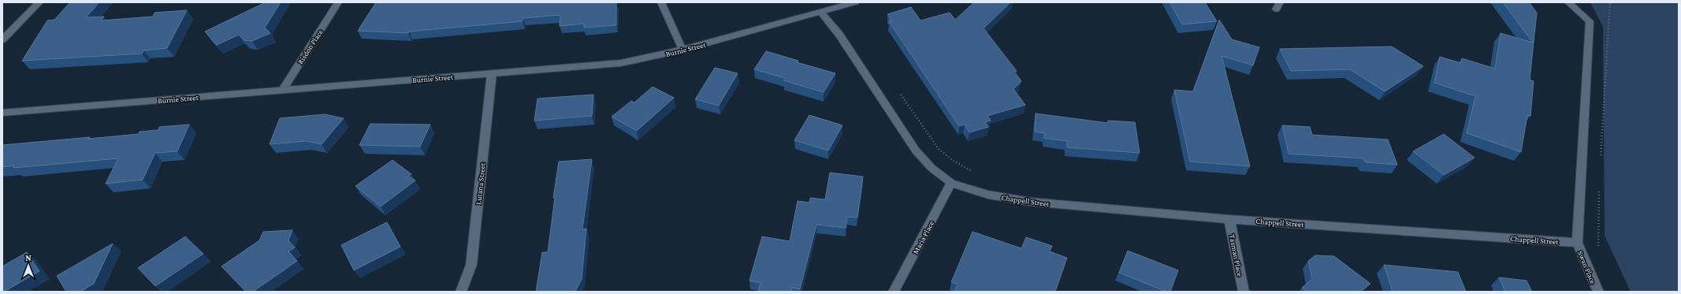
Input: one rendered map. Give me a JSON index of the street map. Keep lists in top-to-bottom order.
{
  "streets": {
    "street": [
      "Risdon Place",
      "Burnie Street",
      "Lutana Street",
      "Chappell Street",
      "Maria Place",
      "Tasman Place",
      "Swan Place"
    ]
  },
  "crossings": [
    ["Risdon Place", "Burnie Street"],
    ["Burnie Street", "Lutana Street"],
    ["Burnie Street", "Chappell Street"],
    ["Chappell Street", "Maria Place"],
    ["Chappell Street", "Tasman Place"],
    ["Chappell Street", "Swan Place"]
  ],
  "north": "top"
}
